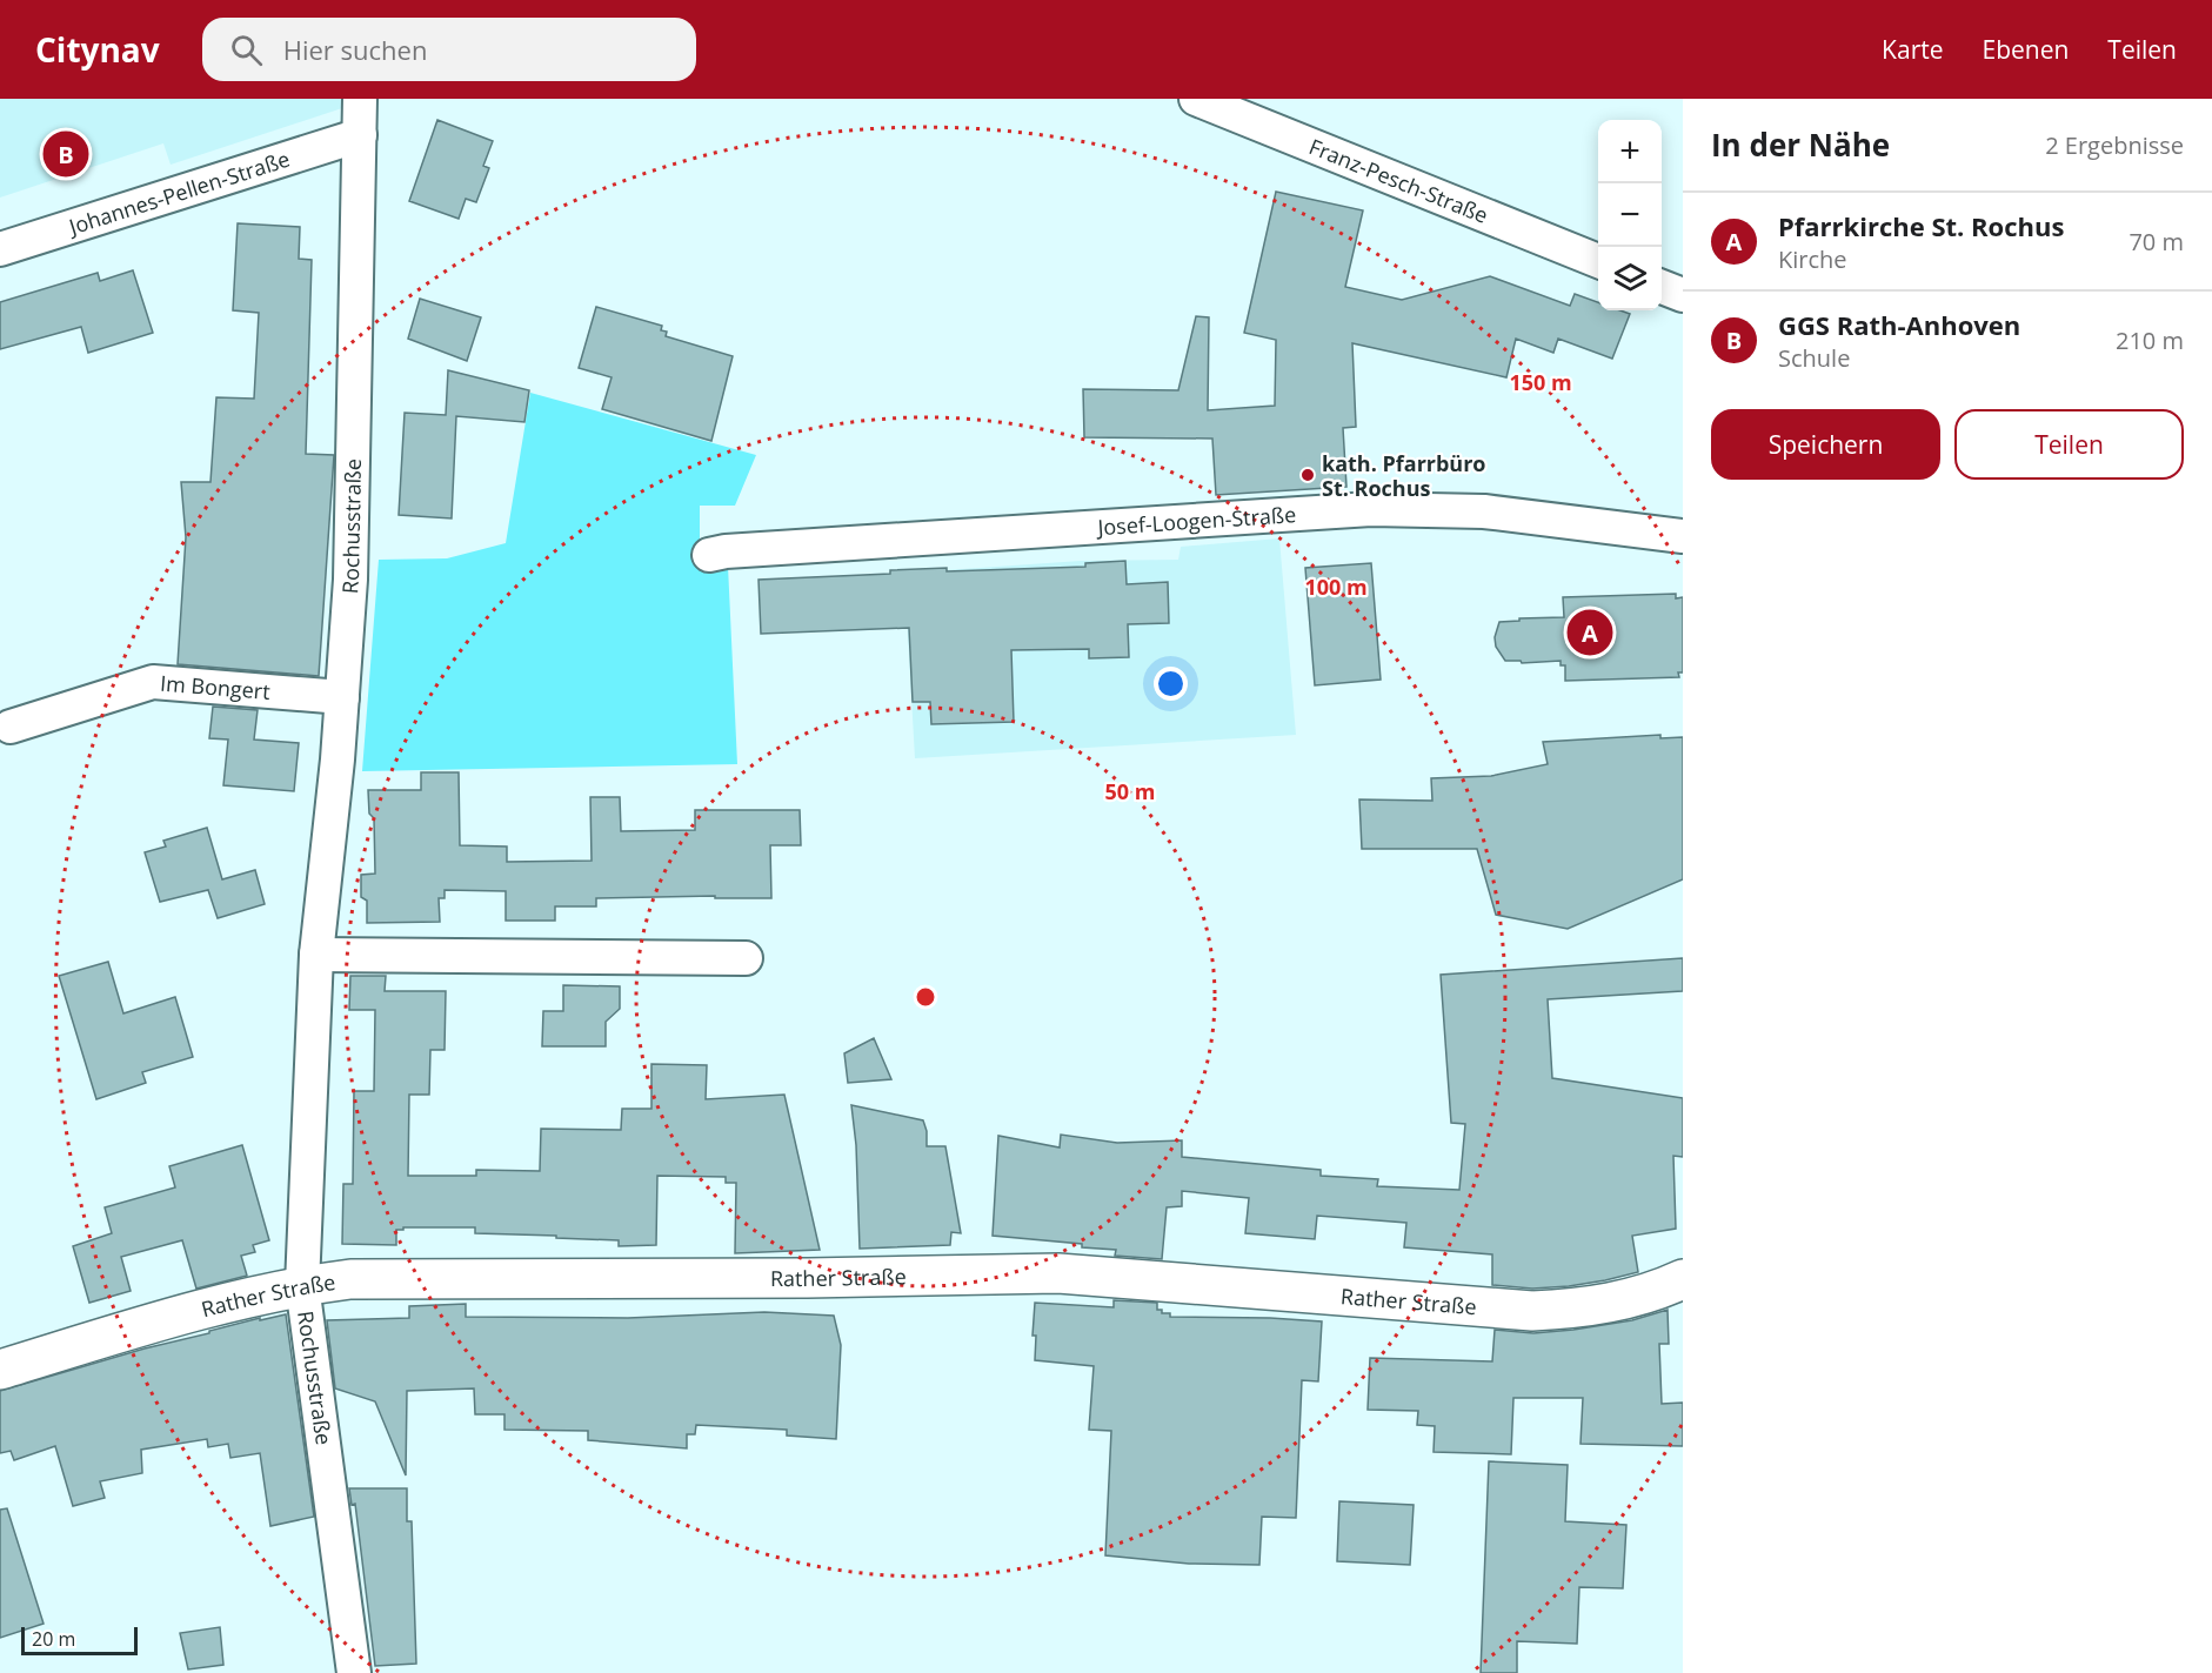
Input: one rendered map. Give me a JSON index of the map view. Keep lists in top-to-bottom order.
{
  "streets": {
    "main road": ["Rather Straße"],
    "street": [
      "Franz-Pesch-Straße",
      "Johannes-Pellen-Straße",
      "Josef-Loogen-Straße",
      "Rochusstraße",
      "Im Bongert"
    ]
  },
  "crossings": [
    ["Johannes-Pellen-Straße", "Rochusstraße"],
    ["Rochusstraße", "Im Bongert"],
    ["Rochusstraße", "Rather Straße"]
  ],
  "places": ["kath. Pfarrbüro St. Rochus"],
  "scale_bar": "20 m",
  "page": {
    "header": "Citynav",
    "search": "Hier suchen",
    "nav": ["Karte", "Ebenen", "Teilen"],
    "heading": ["In der Nähe", "2 Ergebnisse"],
    "map_buttons": ["+", "−"],
    "pins": ["B", "A"],
    "list": [
      {
        "mark": "A",
        "name": "Pfarrkirche St. Rochus",
        "note": "Kirche",
        "value": "70 m"
      },
      {
        "mark": "B",
        "name": "GGS Rath-Anhoven",
        "note": "Schule",
        "value": "210 m"
      }
    ],
    "buttons": ["Speichern", "Teilen"],
    "scale": "20 m"
  },
  "rings": ["150 m", "100 m", "50 m"]
}
